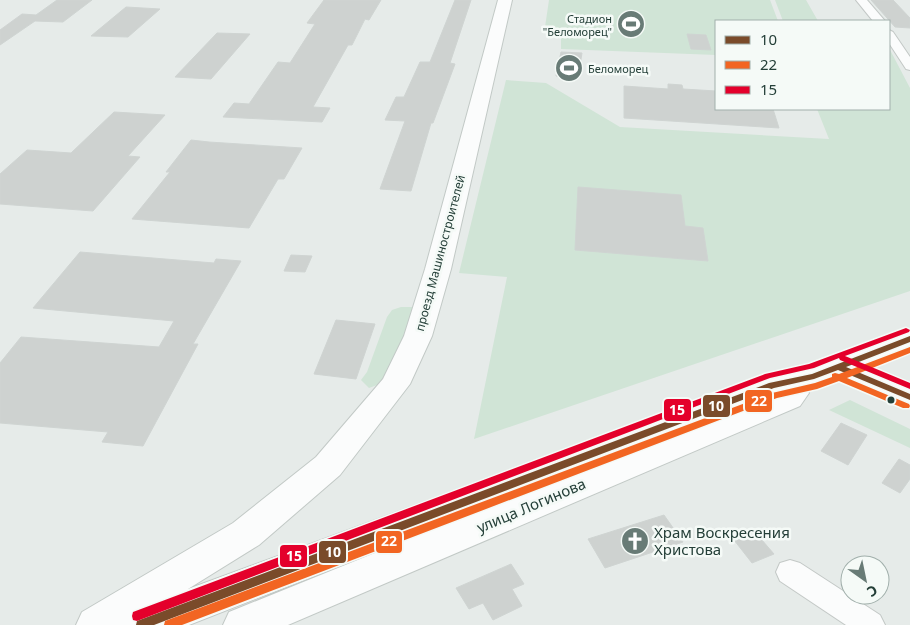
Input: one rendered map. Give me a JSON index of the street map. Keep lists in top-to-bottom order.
{
  "streets": {
    "street": ["проезд Машиностроителей", "улица Логинова"]
  },
  "crossings": [
    ["проезд Машиностроителей", "улица Логинова"]
  ],
  "places": {
    "sports": ["Стадион \"Беломорец\"", "Беломорец"],
    "church": ["Храм Воскресения Христова"]
  },
  "lines": ["transit line 15", "transit line 10", "transit line 22"],
  "legend": ["10", "22", "15"],
  "north": "bottom right"
}
